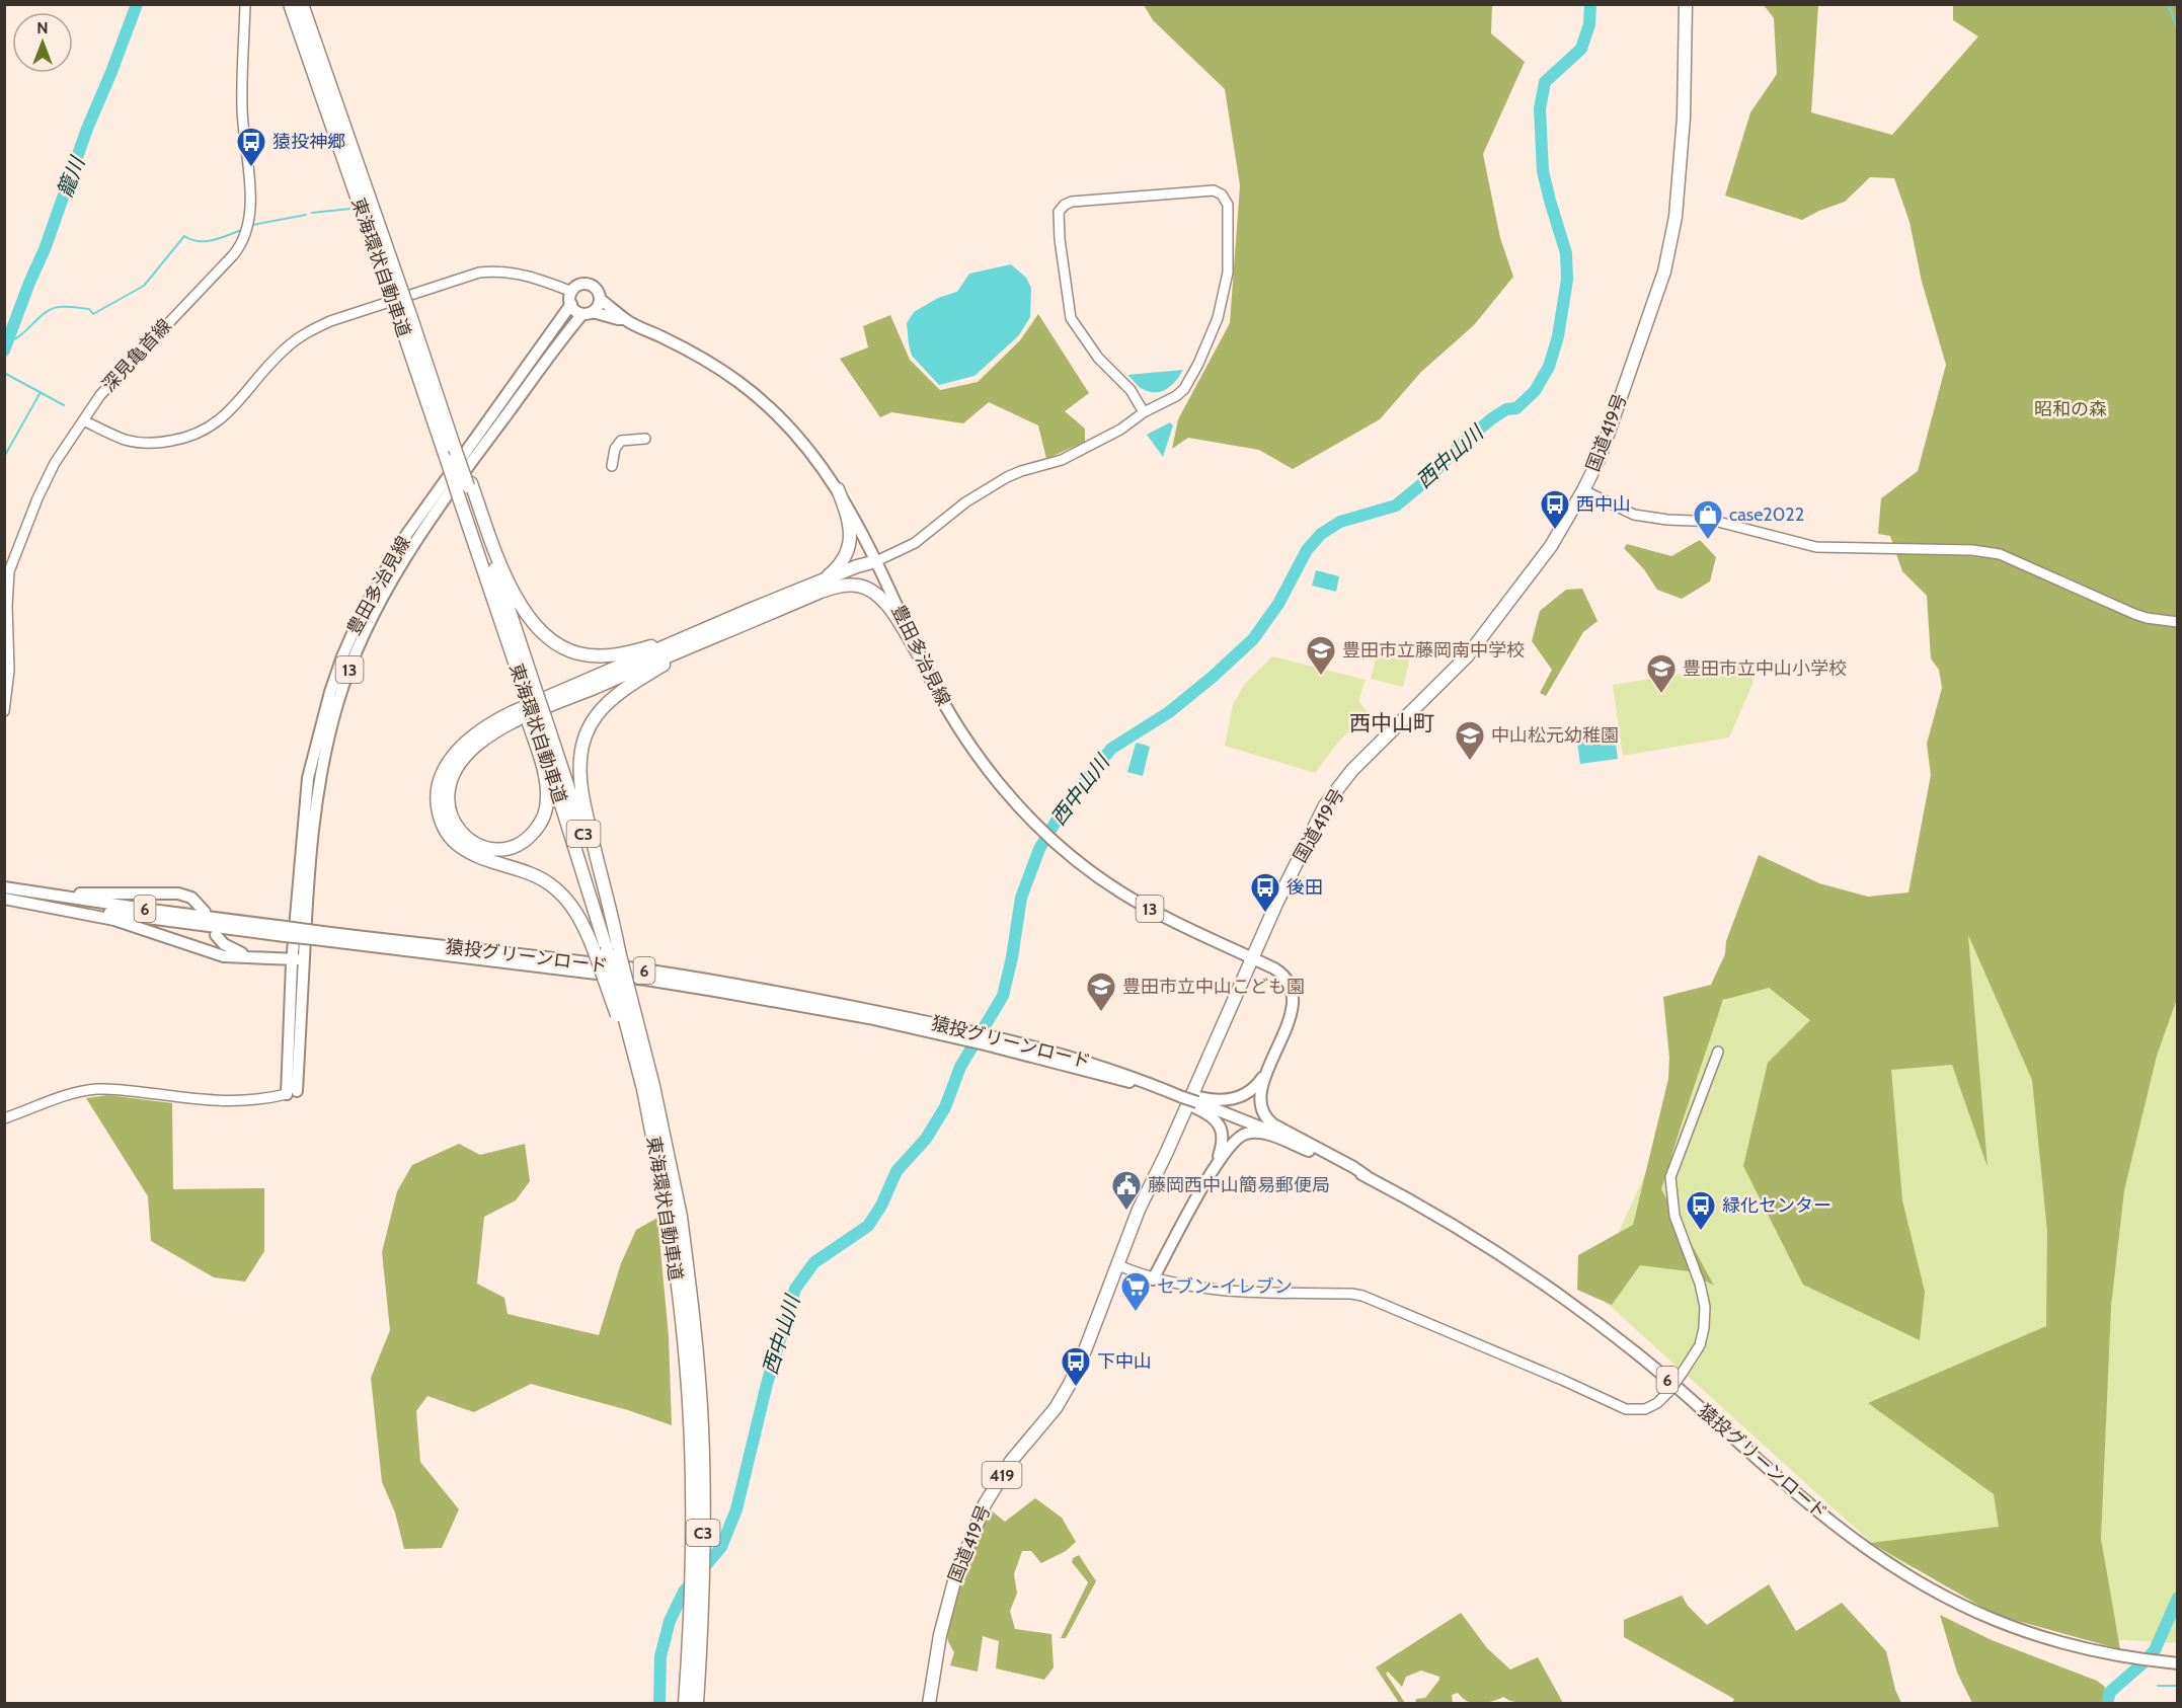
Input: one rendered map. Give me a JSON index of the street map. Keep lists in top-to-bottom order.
{
  "streets": {
    "highway": [
      "東海環状自動車道",
      "国道419号",
      "C3",
      "419"
    ],
    "main road": [
      "豊田多治見線",
      "13",
      "6",
      "猿投グリーンロード"
    ],
    "street": ["深見亀首線"]
  },
  "crossings": [
    ["国道419号", "豊田多治見線"],
    ["豊田多治見線", "猿投グリーンロード"]
  ],
  "districts": ["西中山町"],
  "water": ["籠川", "西中山川"],
  "parks": ["昭和の森"],
  "places": {
    "bus stop": [
      "猿投神郷",
      "西中山",
      "後田",
      "緑化センター",
      "下中山"
    ],
    "shop": ["case2022"],
    "school or university": [
      "豊田市立藤岡南中学校",
      "豊田市立中山小学校",
      "中山松元幼稚園",
      "豊田市立中山こども園"
    ],
    "public building": ["藤岡西中山簡易郵便局"],
    "supermarket": ["セブン-イレブン"]
  },
  "north": "top"
}
